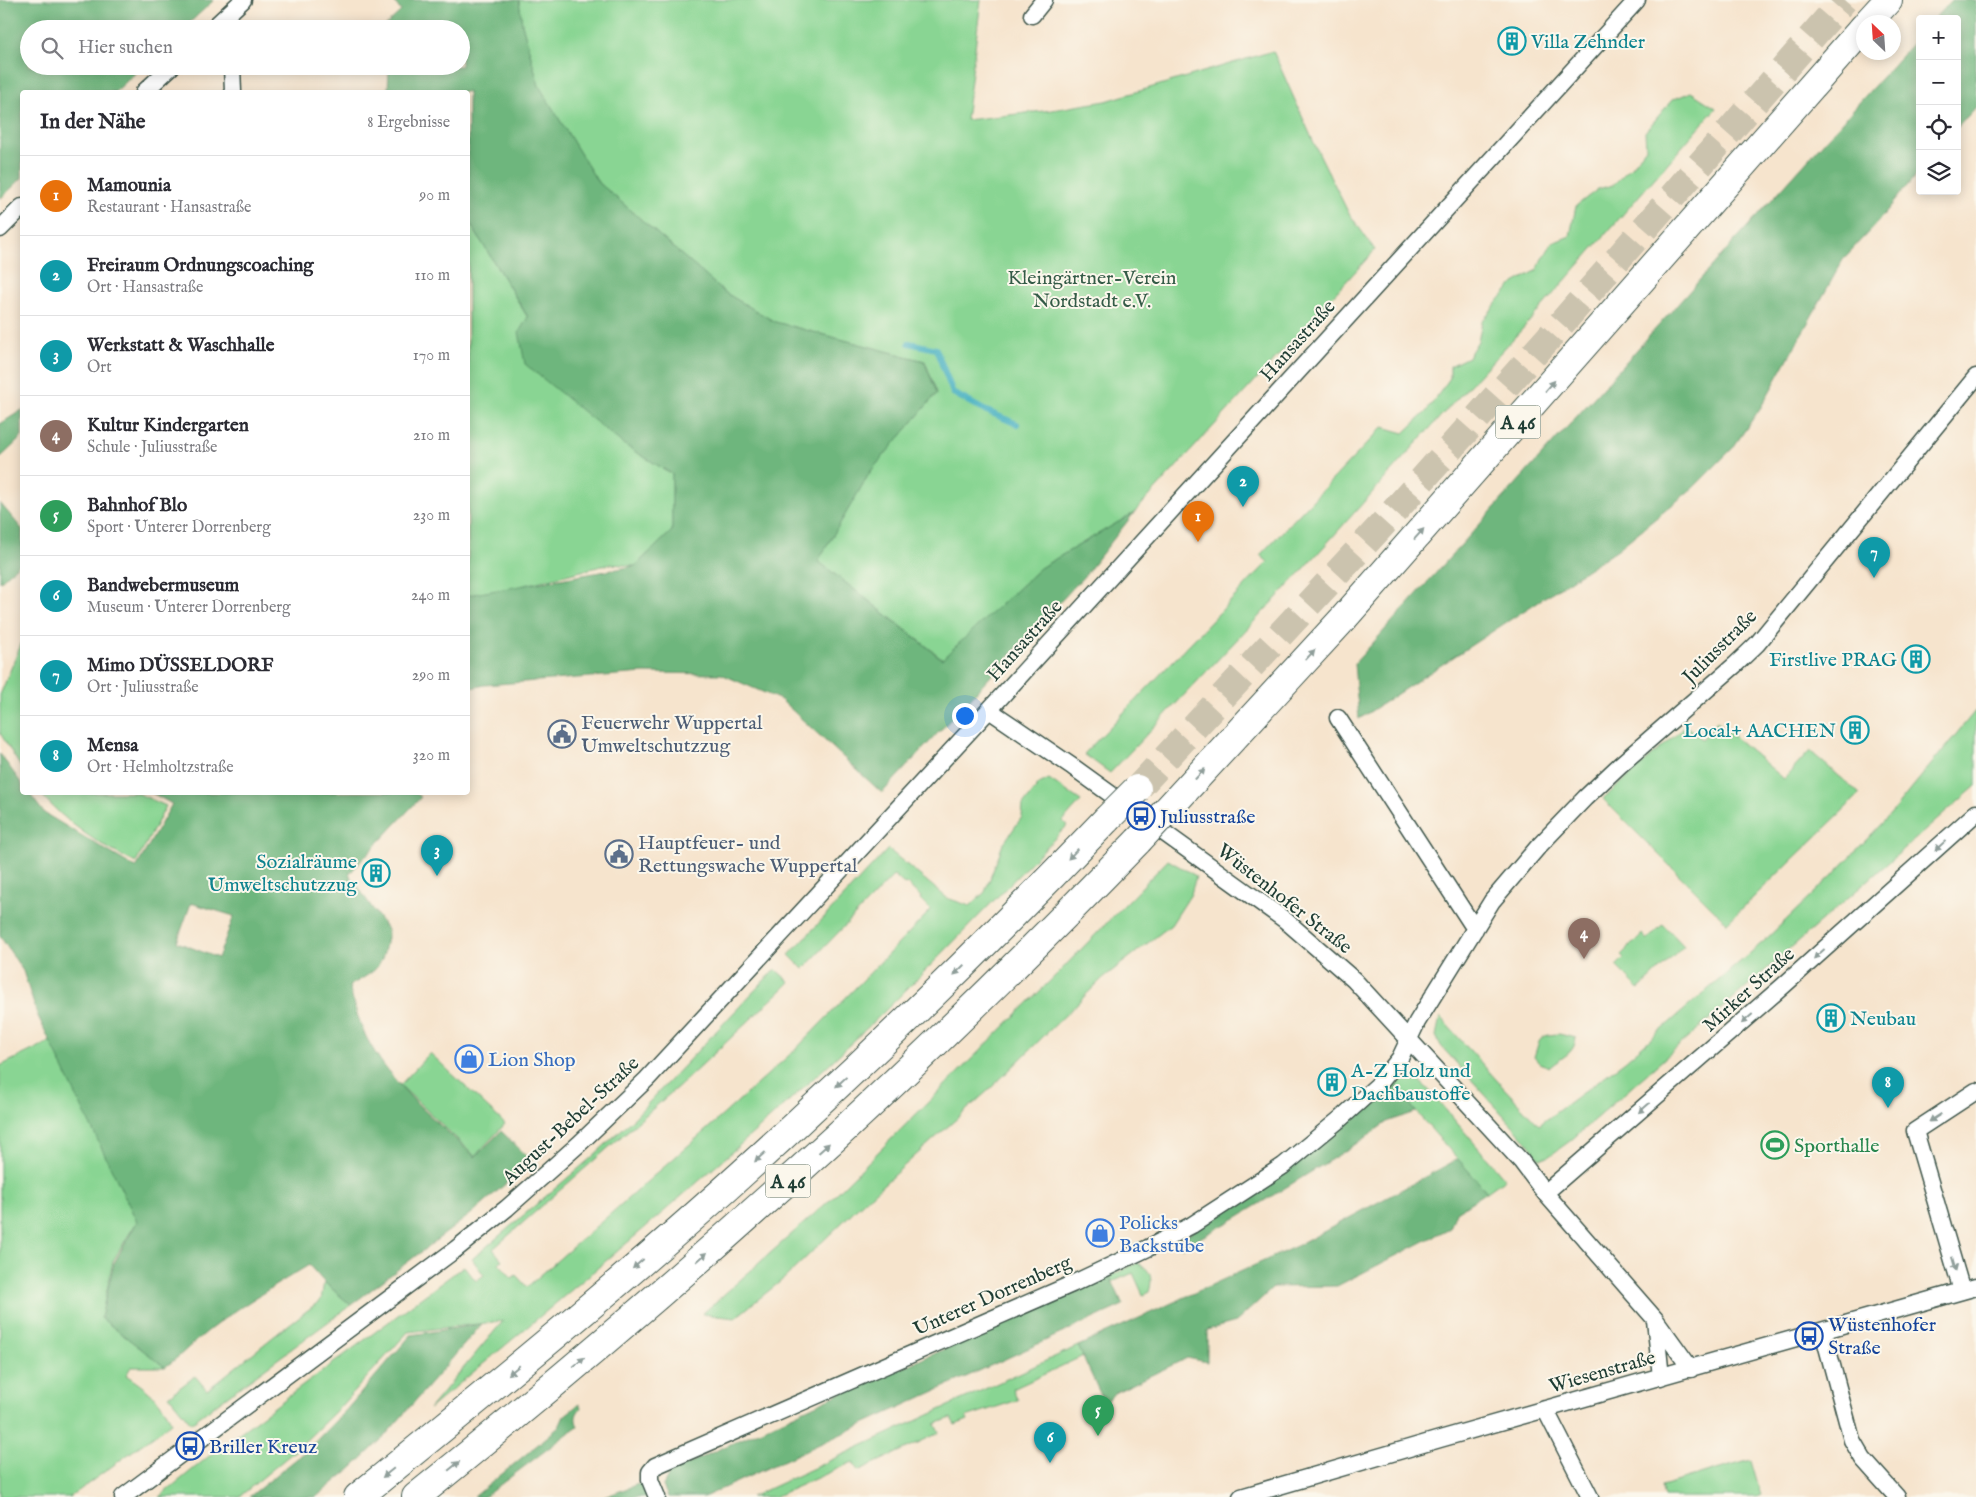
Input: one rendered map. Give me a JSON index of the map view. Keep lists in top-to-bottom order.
{
  "streets": {
    "highway": ["A 46"],
    "street": [
      "Hansastraße",
      "Juliusstraße",
      "Wüstenhofer Straße",
      "Mirker Straße",
      "August-Bebel-Straße",
      "Unterer Dorrenberg",
      "Wiesenstraße"
    ]
  },
  "crossings": [
    ["Hansastraße", "Wüstenhofer Straße"],
    ["Hansastraße", "August-Bebel-Straße"],
    ["Juliusstraße", "Wüstenhofer Straße"],
    ["Juliusstraße", "Unterer Dorrenberg"],
    ["Wüstenhofer Straße", "Mirker Straße"],
    ["Wüstenhofer Straße", "August-Bebel-Straße"],
    ["Wüstenhofer Straße", "Unterer Dorrenberg"],
    ["Wüstenhofer Straße", "Wiesenstraße"]
  ],
  "one_way": ["Mirker Straße"],
  "parks": ["Kleingärtner-Verein Nordstadt e.V."],
  "places": {
    "building": [
      "Villa Zehnder",
      "Firstlive PRAG",
      "Local+ AACHEN",
      "Sozialräume Umweltschutzzug",
      "Neubau",
      "A-Z Holz und Dachbaustoffe"
    ],
    "public building": ["Feuerwehr Wuppertal Umweltschutzzug", "Hauptfeuer- und Rettungswache Wuppertal"],
    "bus stop": ["Juliusstraße", "Wüstenhofer Straße", "Briller Kreuz"],
    "shop": ["Lion Shop", "Policks Backstube"],
    "sports": ["Sporthalle"]
  },
  "north": "top left",
  "page": {
    "map_buttons": ["+", "−"],
    "search": "Hier suchen",
    "heading": ["In der Nähe", "8 Ergebnisse"],
    "list": [
      {
        "mark": "1",
        "name": "Mamounia",
        "note": "Restaurant · Hansastraße",
        "value": "90 m"
      },
      {
        "mark": "2",
        "name": "Freiraum Ordnungscoaching",
        "note": "Ort · Hansastraße",
        "value": "110 m"
      },
      {
        "mark": "3",
        "name": "Werkstatt & Waschhalle",
        "note": "Ort",
        "value": "170 m"
      },
      {
        "mark": "4",
        "name": "Kultur Kindergarten",
        "note": "Schule · Juliusstraße",
        "value": "210 m"
      },
      {
        "mark": "5",
        "name": "Bahnhof Blo",
        "note": "Sport · Unterer Dorrenberg",
        "value": "230 m"
      },
      {
        "mark": "6",
        "name": "Bandwebermuseum",
        "note": "Museum · Unterer Dorrenberg",
        "value": "240 m"
      },
      {
        "mark": "7",
        "name": "Mimo DÜSSELDORF",
        "note": "Ort · Juliusstraße",
        "value": "290 m"
      },
      {
        "mark": "8",
        "name": "Mensa",
        "note": "Ort · Helmholtzstraße",
        "value": "320 m"
      }
    ],
    "pins": [
      "2",
      "1",
      "7",
      "3",
      "4",
      "8",
      "5",
      "6"
    ]
  }
}
